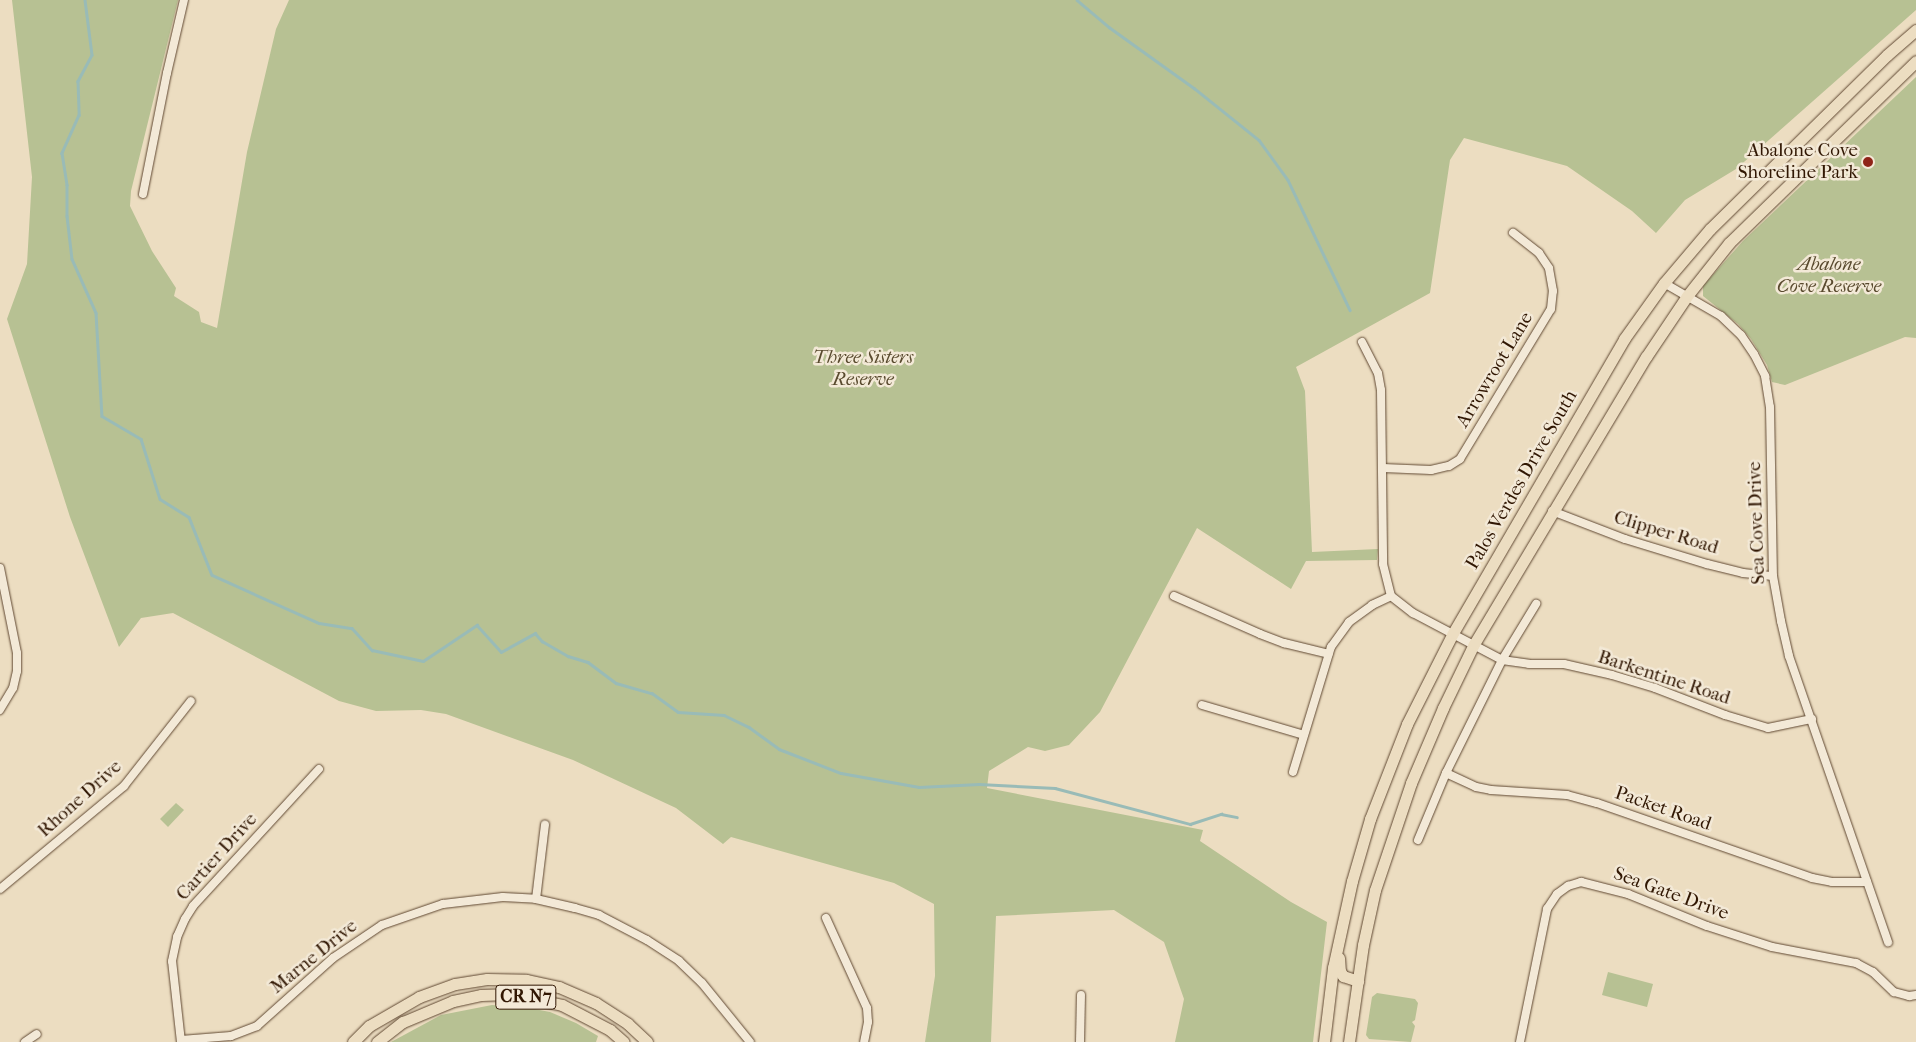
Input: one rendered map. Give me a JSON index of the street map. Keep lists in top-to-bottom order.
{
  "streets": {
    "main road": ["Palos Verdes Drive South", "CR N7"],
    "street": [
      "Arrowroot Lane",
      "Sea Cove Drive",
      "Clipper Road",
      "Barkentine Road",
      "Rhone Drive",
      "Packet Road",
      "Cartier Drive",
      "Sea Gate Drive",
      "Marne Drive"
    ]
  },
  "crossings": [
    ["Palos Verdes Drive South", "Sea Cove Drive"],
    ["Palos Verdes Drive South", "Barkentine Road"],
    ["Sea Cove Drive", "Clipper Road"],
    ["Sea Cove Drive", "Barkentine Road"],
    ["Sea Cove Drive", "Packet Road"],
    ["Cartier Drive", "Marne Drive"]
  ],
  "parks": ["Abalone Cove Reserve", "Three Sisters Reserve"],
  "places": ["Abalone Cove Shoreline Park"]
}
